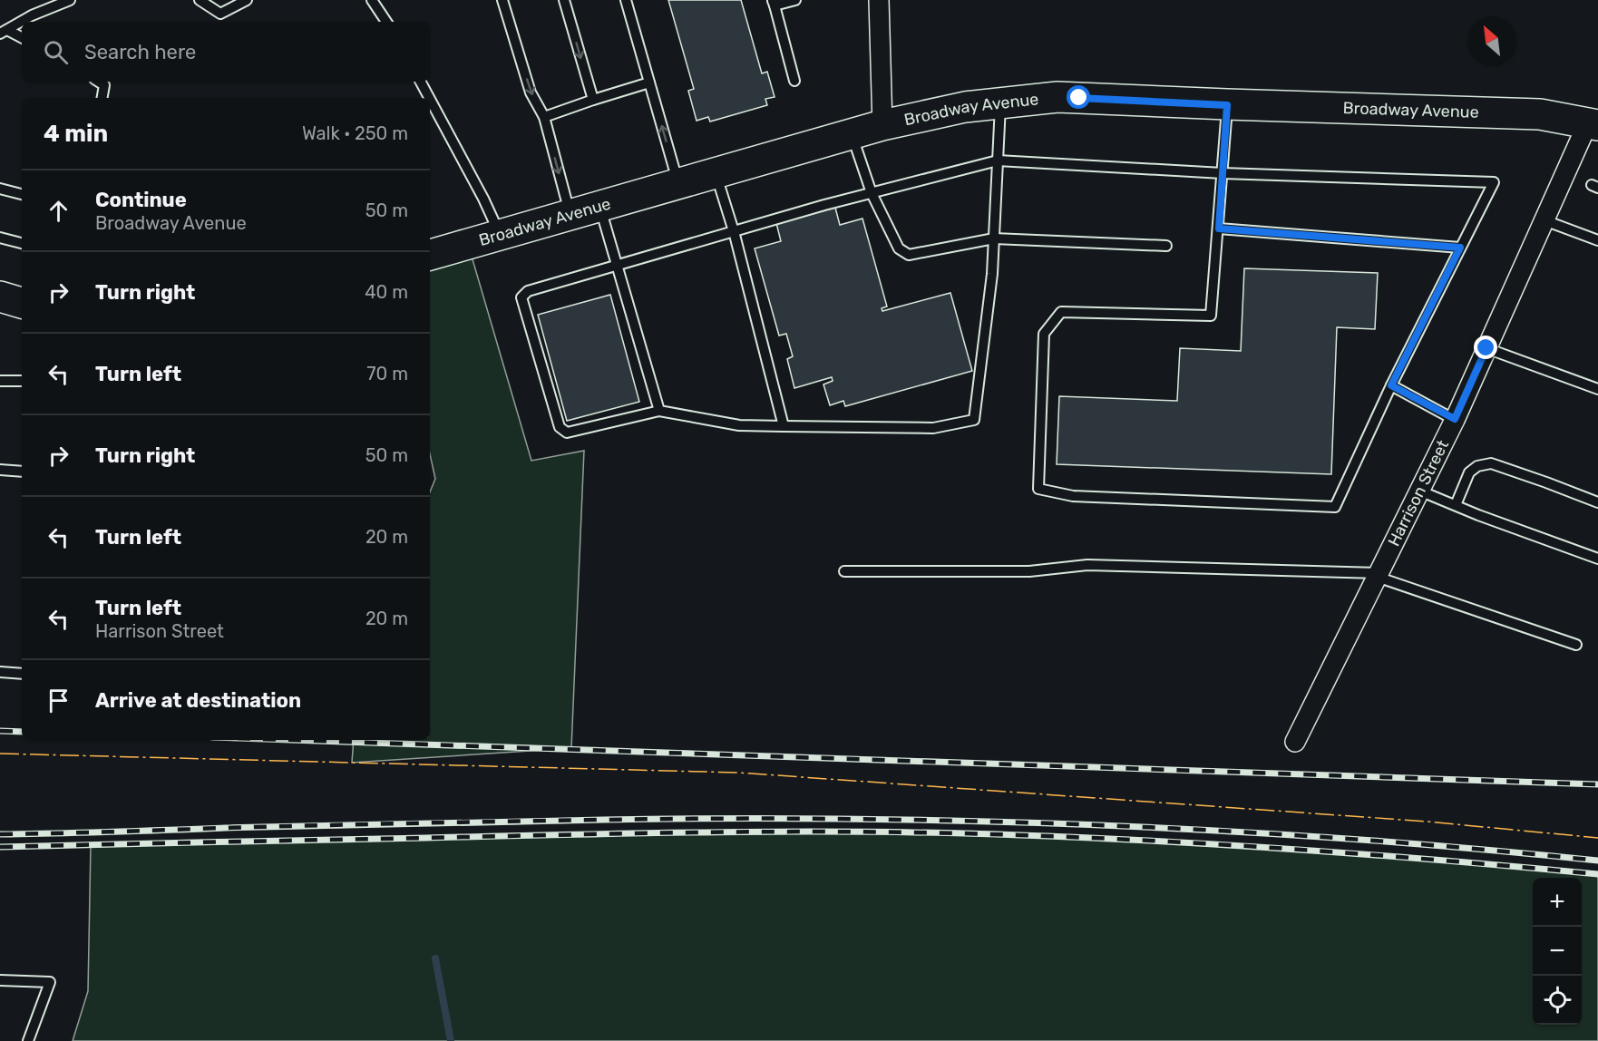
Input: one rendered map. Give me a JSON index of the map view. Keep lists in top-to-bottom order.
{
  "streets": {
    "main road": ["Broadway Avenue"],
    "street": ["Harrison Street"]
  },
  "crossings": [
    ["Broadway Avenue", "Harrison Street"]
  ],
  "north": "top left",
  "page": {
    "search": "Search here",
    "heading": ["4 min", "Walk · 250 m"],
    "list": [
      ["Continue", "Broadway Avenue", "50 m"],
      ["Turn right", "40 m"],
      ["Turn left", "70 m"],
      ["Turn right", "50 m"],
      ["Turn left", "20 m"],
      ["Turn left", "Harrison Street", "20 m"],
      "Arrive at destination"
    ],
    "map_buttons": ["+", "−"]
  }
}
